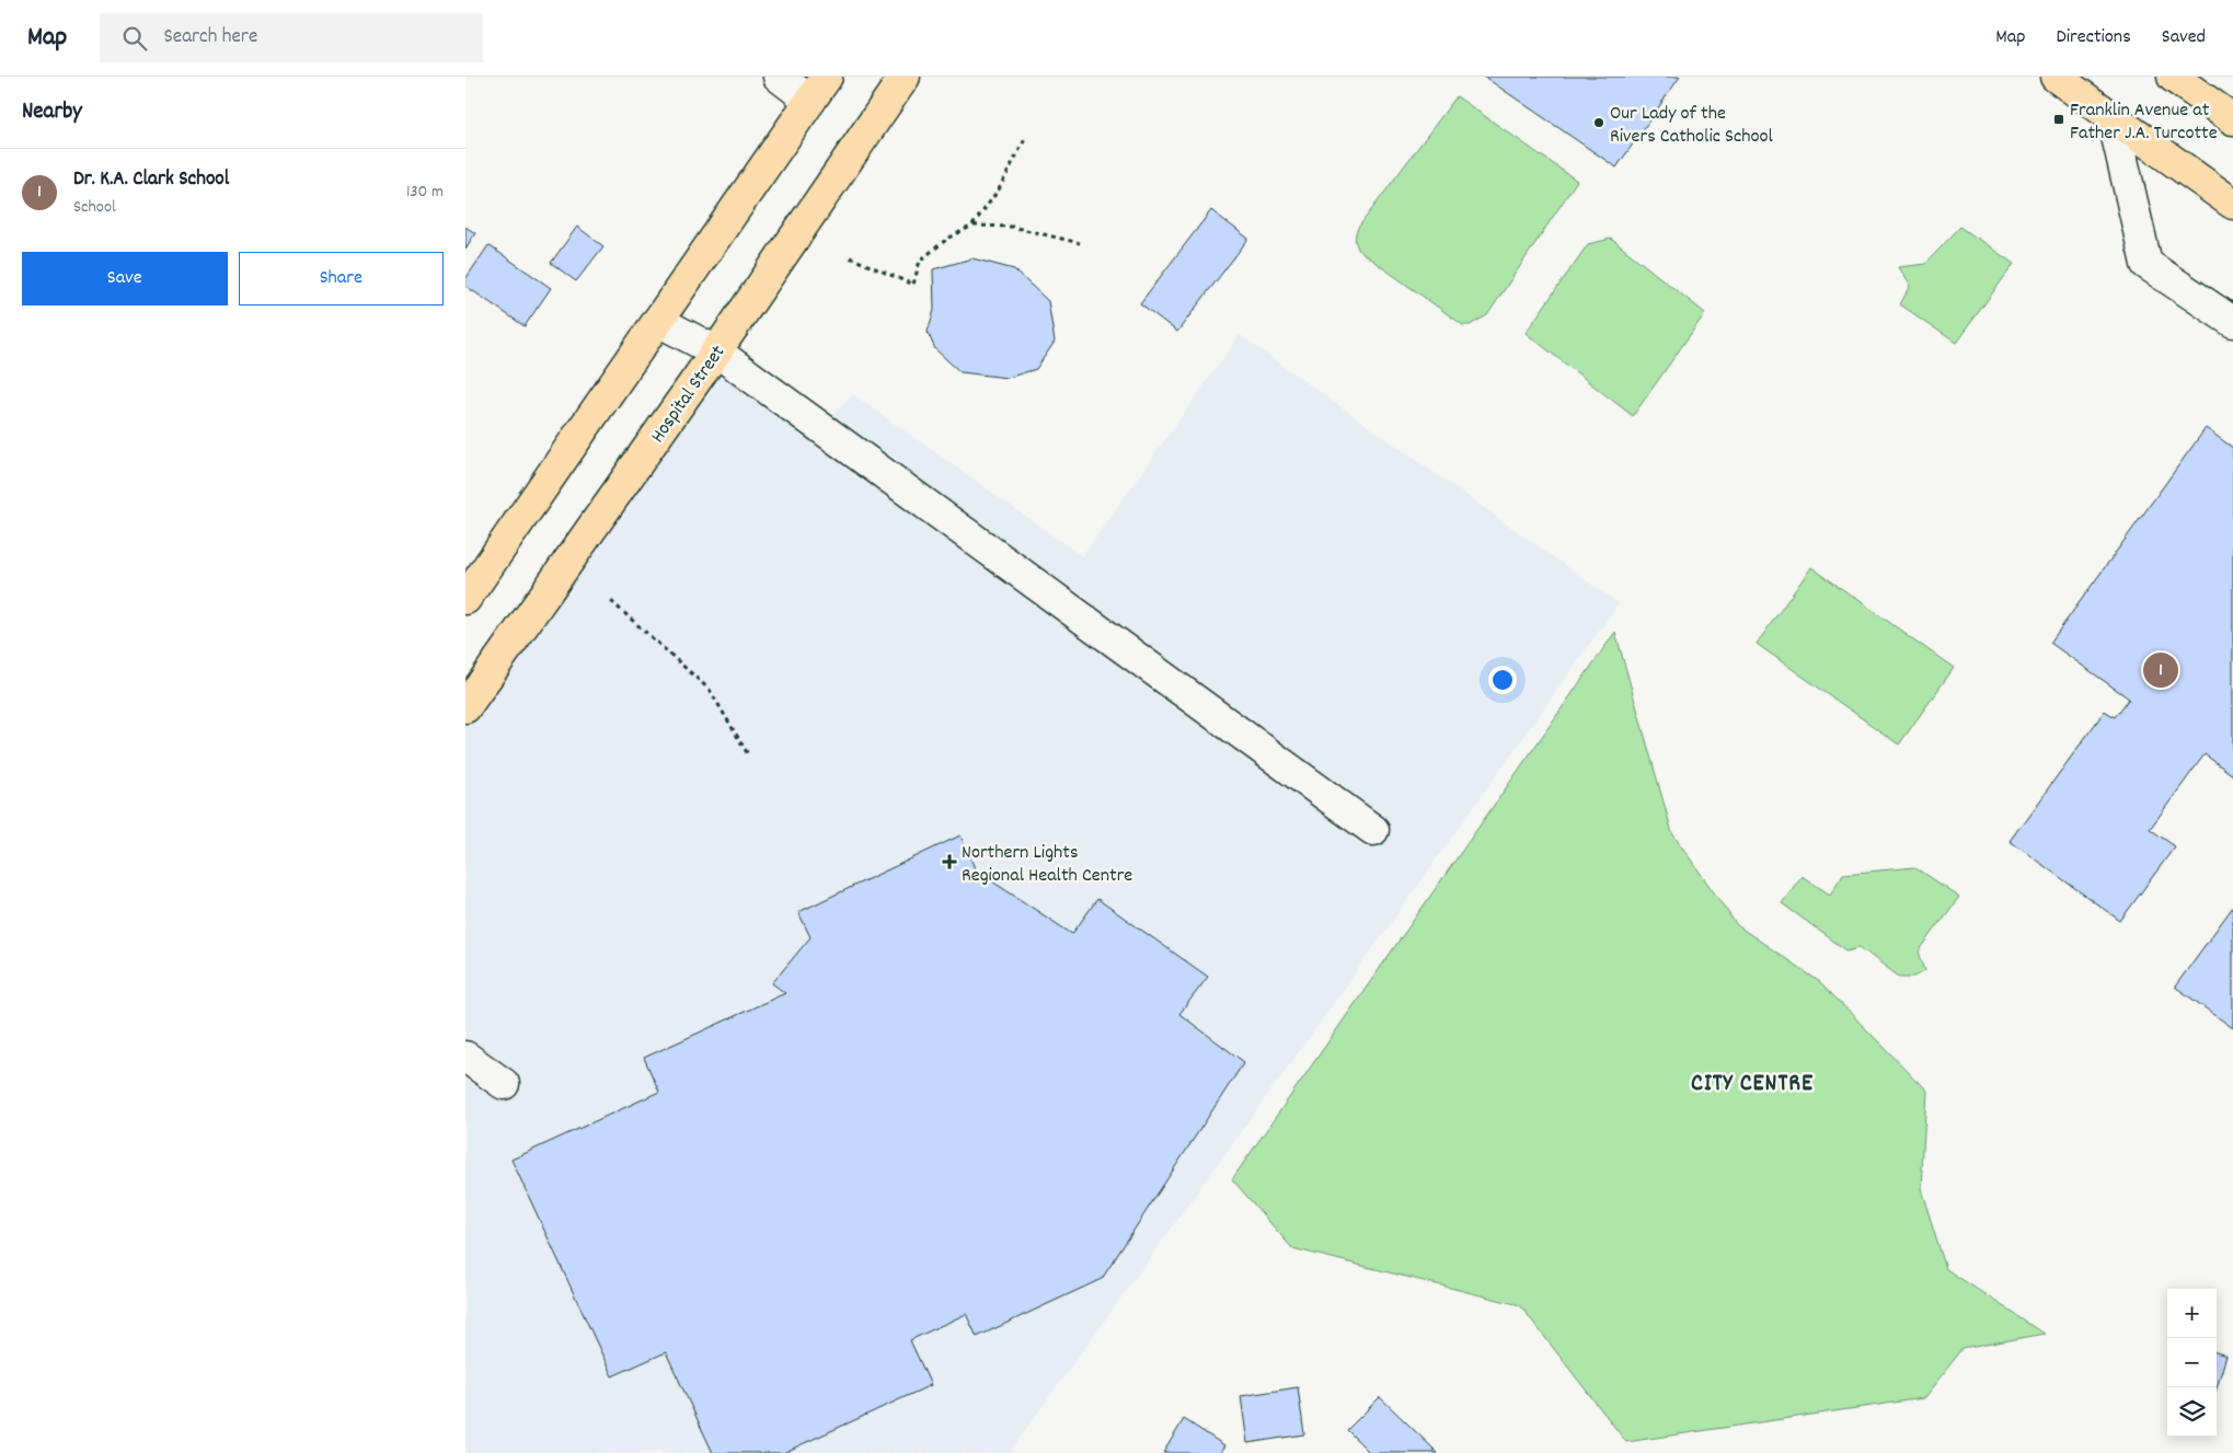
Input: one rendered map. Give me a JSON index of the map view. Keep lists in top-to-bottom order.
{
  "streets": {
    "main road": ["Hospital Street"]
  },
  "districts": ["CITY CENTRE"],
  "places": {
    "transit": ["Franklin Avenue at Father J.A. Turcotte"],
    "other": ["Our Lady of the Rivers Catholic School"],
    "health": ["Northern Lights Regional Health Centre"]
  },
  "page": {
    "header": "Map",
    "search": "Search here",
    "nav": ["Map", "Directions", "Saved"],
    "heading": "Nearby",
    "list": [
      {
        "mark": "1",
        "name": "Dr. K.A. Clark School",
        "note": "School",
        "value": "130 m"
      }
    ],
    "buttons": ["Save", "Share"],
    "pins": "1",
    "map_buttons": ["+", "−"]
  }
}
